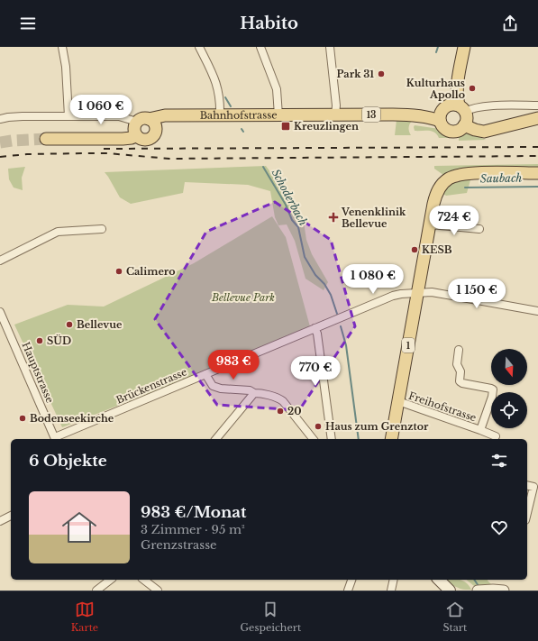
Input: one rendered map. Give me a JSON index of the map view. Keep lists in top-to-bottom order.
{
  "streets": {
    "main road": ["13", "Bahnhofstrasse", "1"],
    "street": ["Hauptstrasse", "Brückenstrasse", "Freihofstrasse"]
  },
  "crossings": [
    ["1", "Brückenstrasse"],
    ["1", "Freihofstrasse"],
    ["Hauptstrasse", "Brückenstrasse"]
  ],
  "water": ["Saubach", "Schoderbach"],
  "parks": ["Bellevue Park"],
  "places": {
    "other": [
      "Park 31",
      "Kulturhaus Apollo",
      "KESB",
      "Calimero",
      "Bellevue",
      "SÜD",
      "20",
      "Bodenseekirche",
      "Haus zum Grenztor"
    ],
    "transit": ["Kreuzlingen"],
    "health": ["Venenklinik Bellevue"]
  },
  "north": "bottom",
  "page": {
    "header": "Habito",
    "price": [
      "1 060 €",
      "724 €",
      "1 080 €",
      "1 150 €",
      "983 €",
      "770 €"
    ],
    "heading": "6 Objekte",
    "list": [
      {
        "name": "983 €/Monat",
        "note": "3 Zimmer · 95 m² · Grenzstrasse"
      }
    ],
    "tabs": ["Karte", "Gespeichert", "Start"]
  }
}
